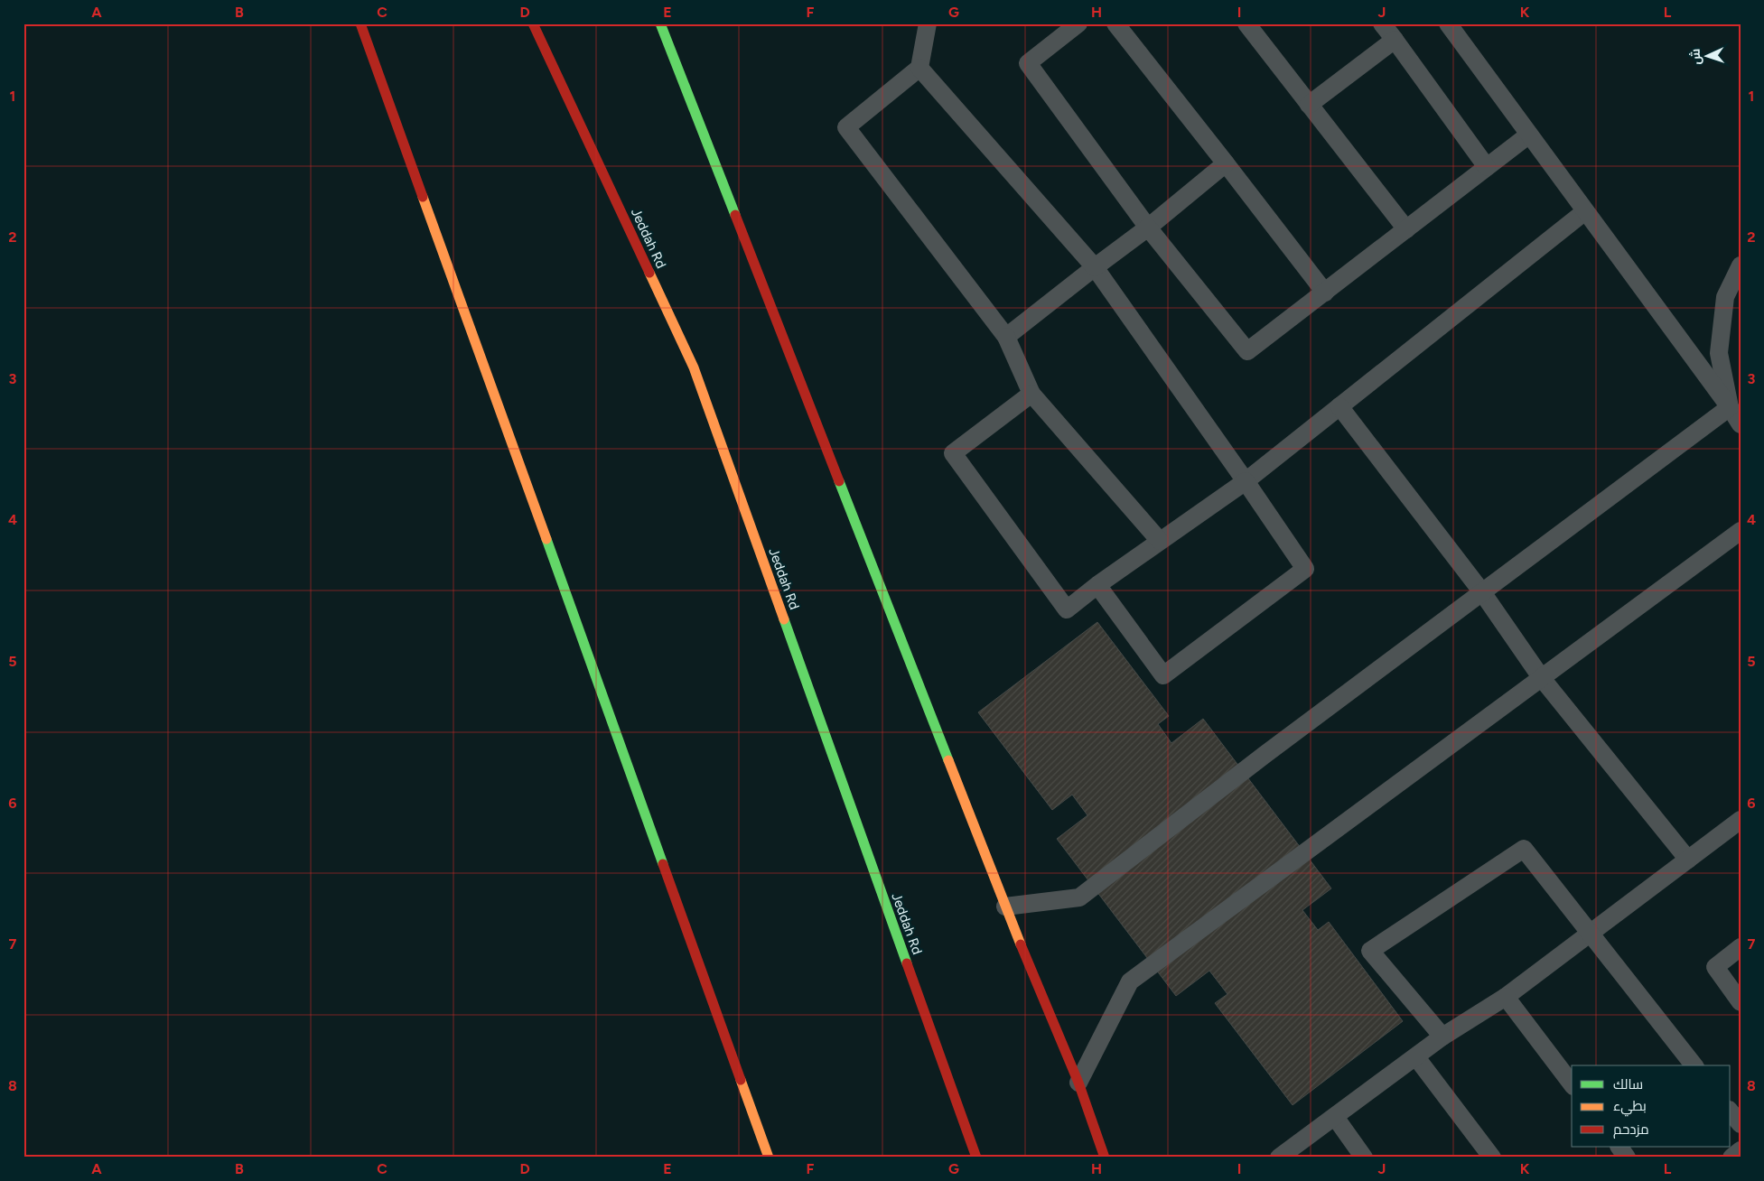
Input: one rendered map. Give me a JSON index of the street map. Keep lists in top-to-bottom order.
{
  "streets": {
    "main road": ["Jeddah Rd"]
  },
  "legend": ["سالك", "بطيء", "مزدحم"],
  "north": "left",
  "grid": {
    "columns": [
      "A",
      "B",
      "C",
      "D",
      "E",
      "F",
      "G",
      "H",
      "I",
      "J",
      "K",
      "L"
    ],
    "rows": [
      "1",
      "2",
      "3",
      "4",
      "5",
      "6",
      "7",
      "8"
    ]
  }
}
